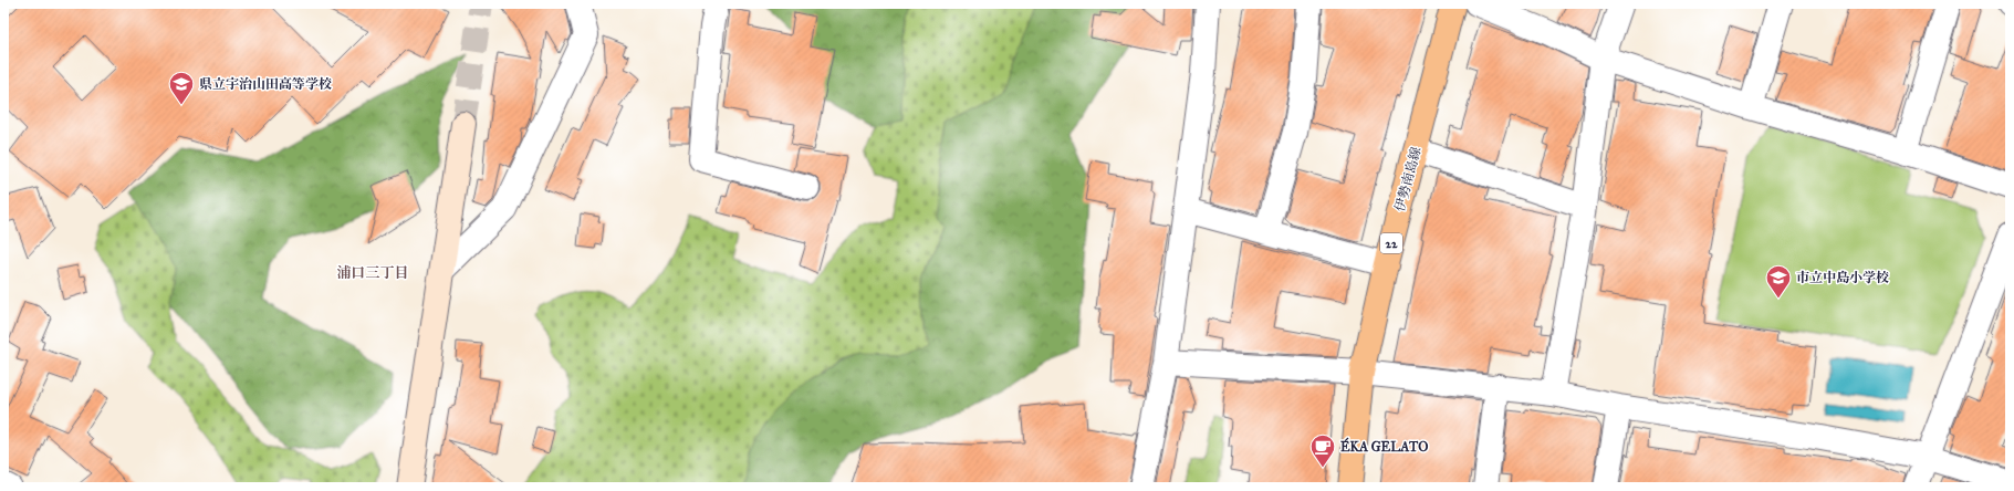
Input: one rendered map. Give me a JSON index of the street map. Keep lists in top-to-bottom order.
{
  "streets": {
    "main road": ["伊勢南島線", "22"]
  },
  "districts": ["浦口三丁目"],
  "places": {
    "school or university": ["県立宇治山田高等学校", "市立中島小学校"],
    "cafe": ["ÉKA GELATO"]
  }
}
